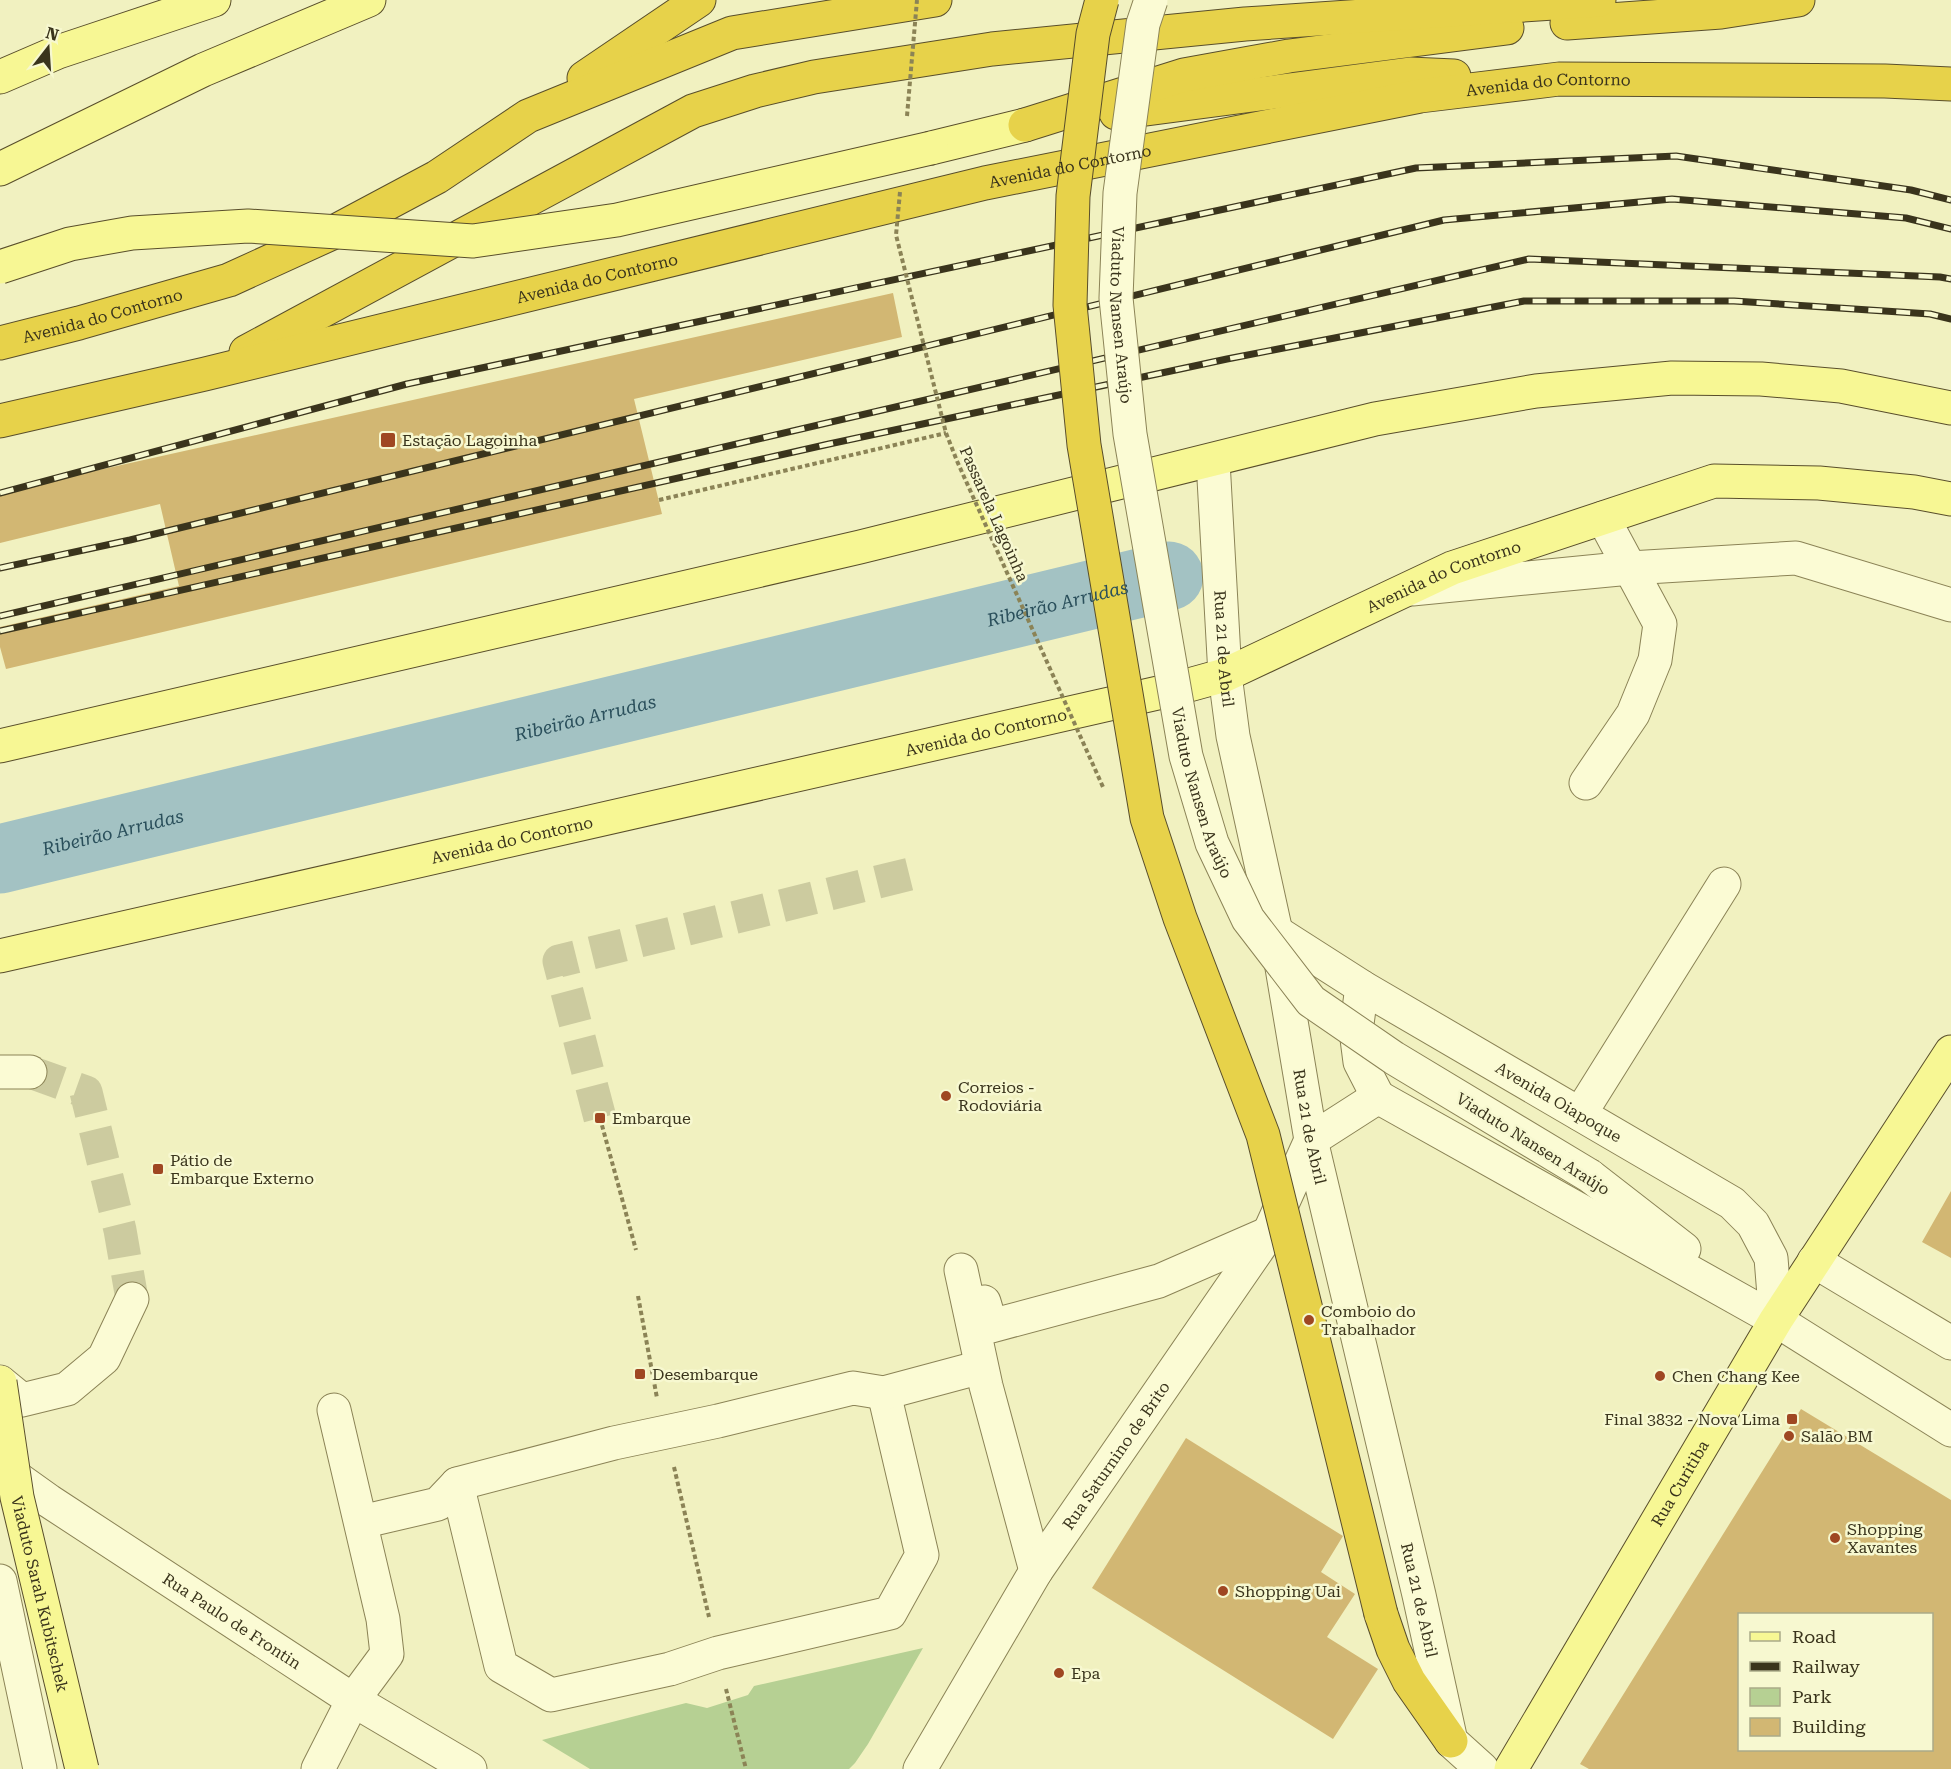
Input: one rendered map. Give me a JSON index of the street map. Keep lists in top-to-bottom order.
{
  "streets": {
    "highway": ["Avenida do Contorno"],
    "main road": ["Rua Curitiba", "Viaduto Sarah Kubitschek"],
    "street": [
      "Viaduto Nansen Araújo",
      "Rua 21 de Abril",
      "Avenida Oiapoque",
      "Rua Saturnino de Brito",
      "Rua Paulo de Frontin"
    ],
    "path": ["Passarela Lagoinha"]
  },
  "crossings": [
    ["Avenida do Contorno", "Rua 21 de Abril"],
    ["Viaduto Nansen Araújo", "Avenida Oiapoque"],
    ["Viaduto Nansen Araújo", "Rua Curitiba"],
    ["Rua 21 de Abril", "Avenida Oiapoque"],
    ["Rua 21 de Abril", "Rua Saturnino de Brito"],
    ["Avenida Oiapoque", "Rua Curitiba"]
  ],
  "water": ["Ribeirão Arrudas"],
  "places": {
    "transit": [
      "Estação Lagoinha",
      "Embarque",
      "Pátio de Embarque Externo",
      "Desembarque",
      "Final 3832 - Nova Lima"
    ],
    "other": [
      "Correios - Rodoviária",
      "Comboio do Trabalhador",
      "Chen Chang Kee",
      "Salão BM",
      "Shopping Xavantes",
      "Shopping Uai",
      "Epa"
    ]
  },
  "legend": [
    "Road",
    "Railway",
    "Park",
    "Building"
  ],
  "north": "top"
}
